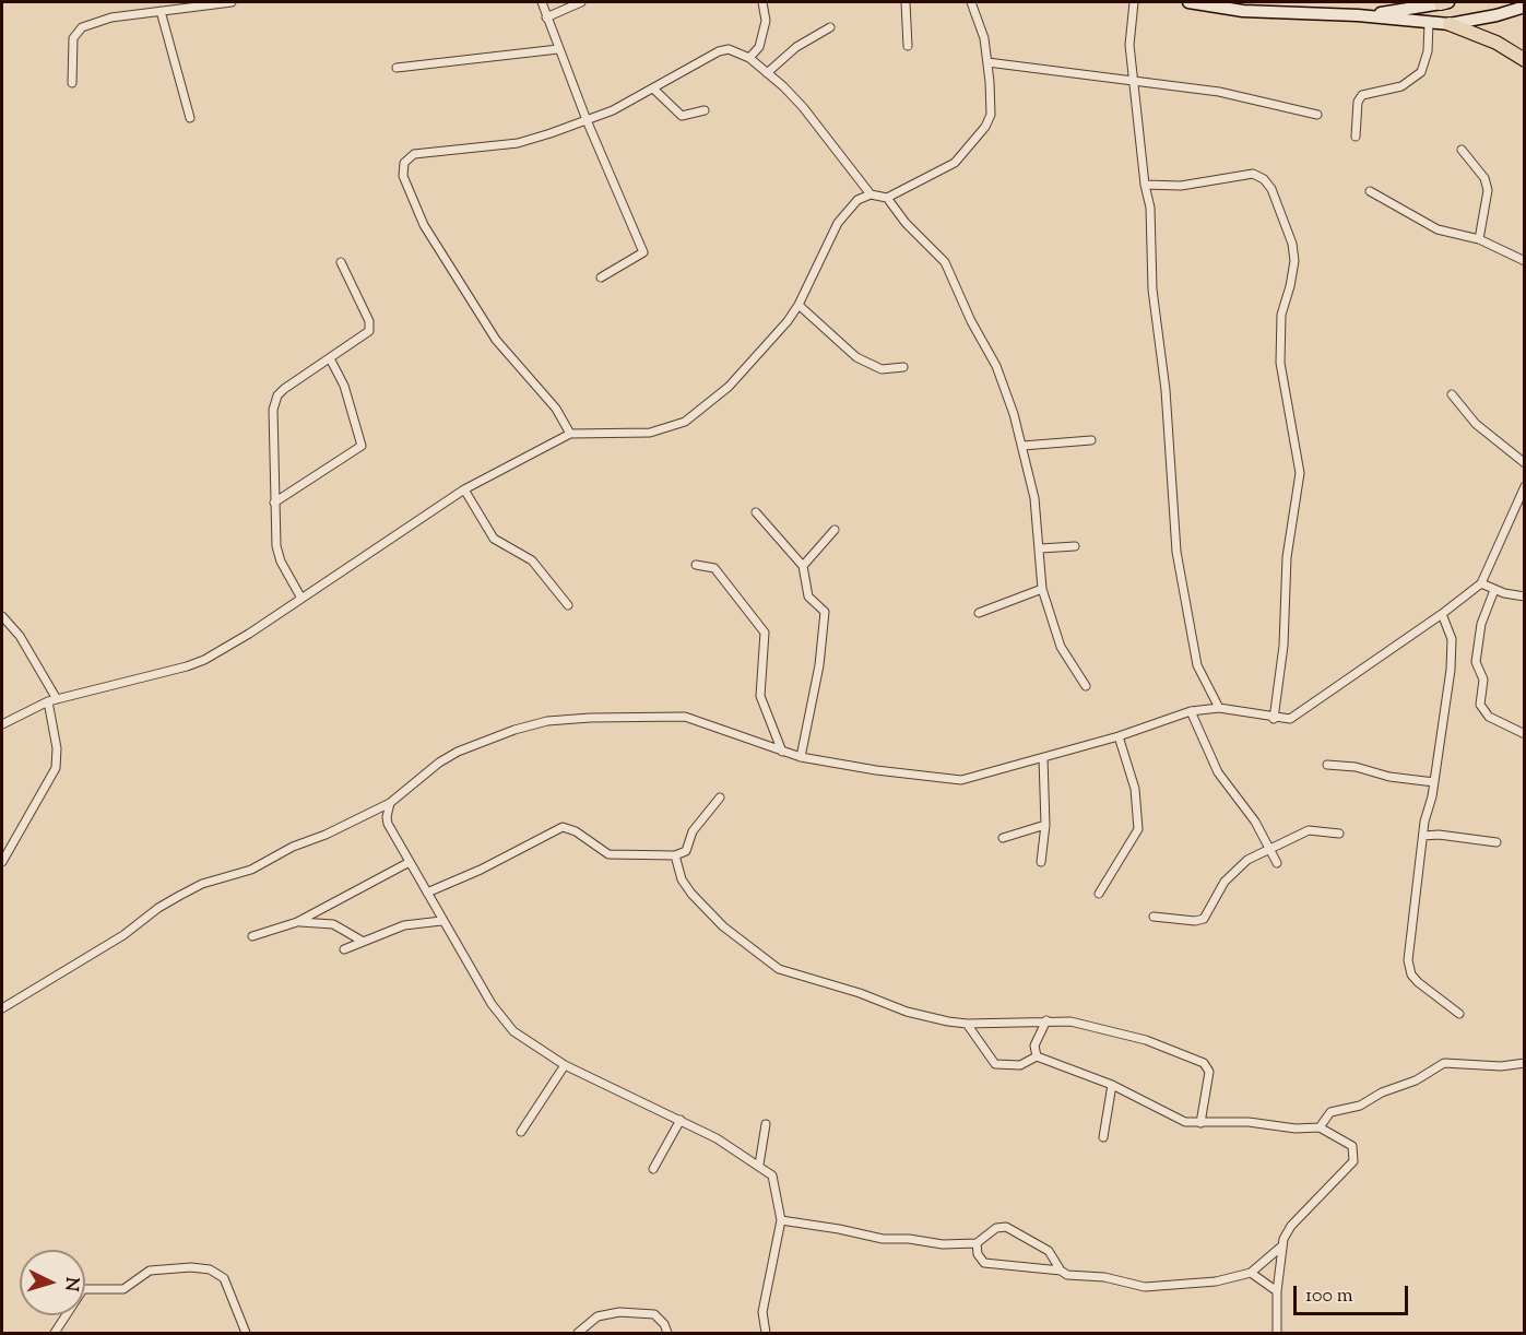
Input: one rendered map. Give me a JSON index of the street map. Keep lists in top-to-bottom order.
{
  "scale_bar": "100 m",
  "north": "right"
}
